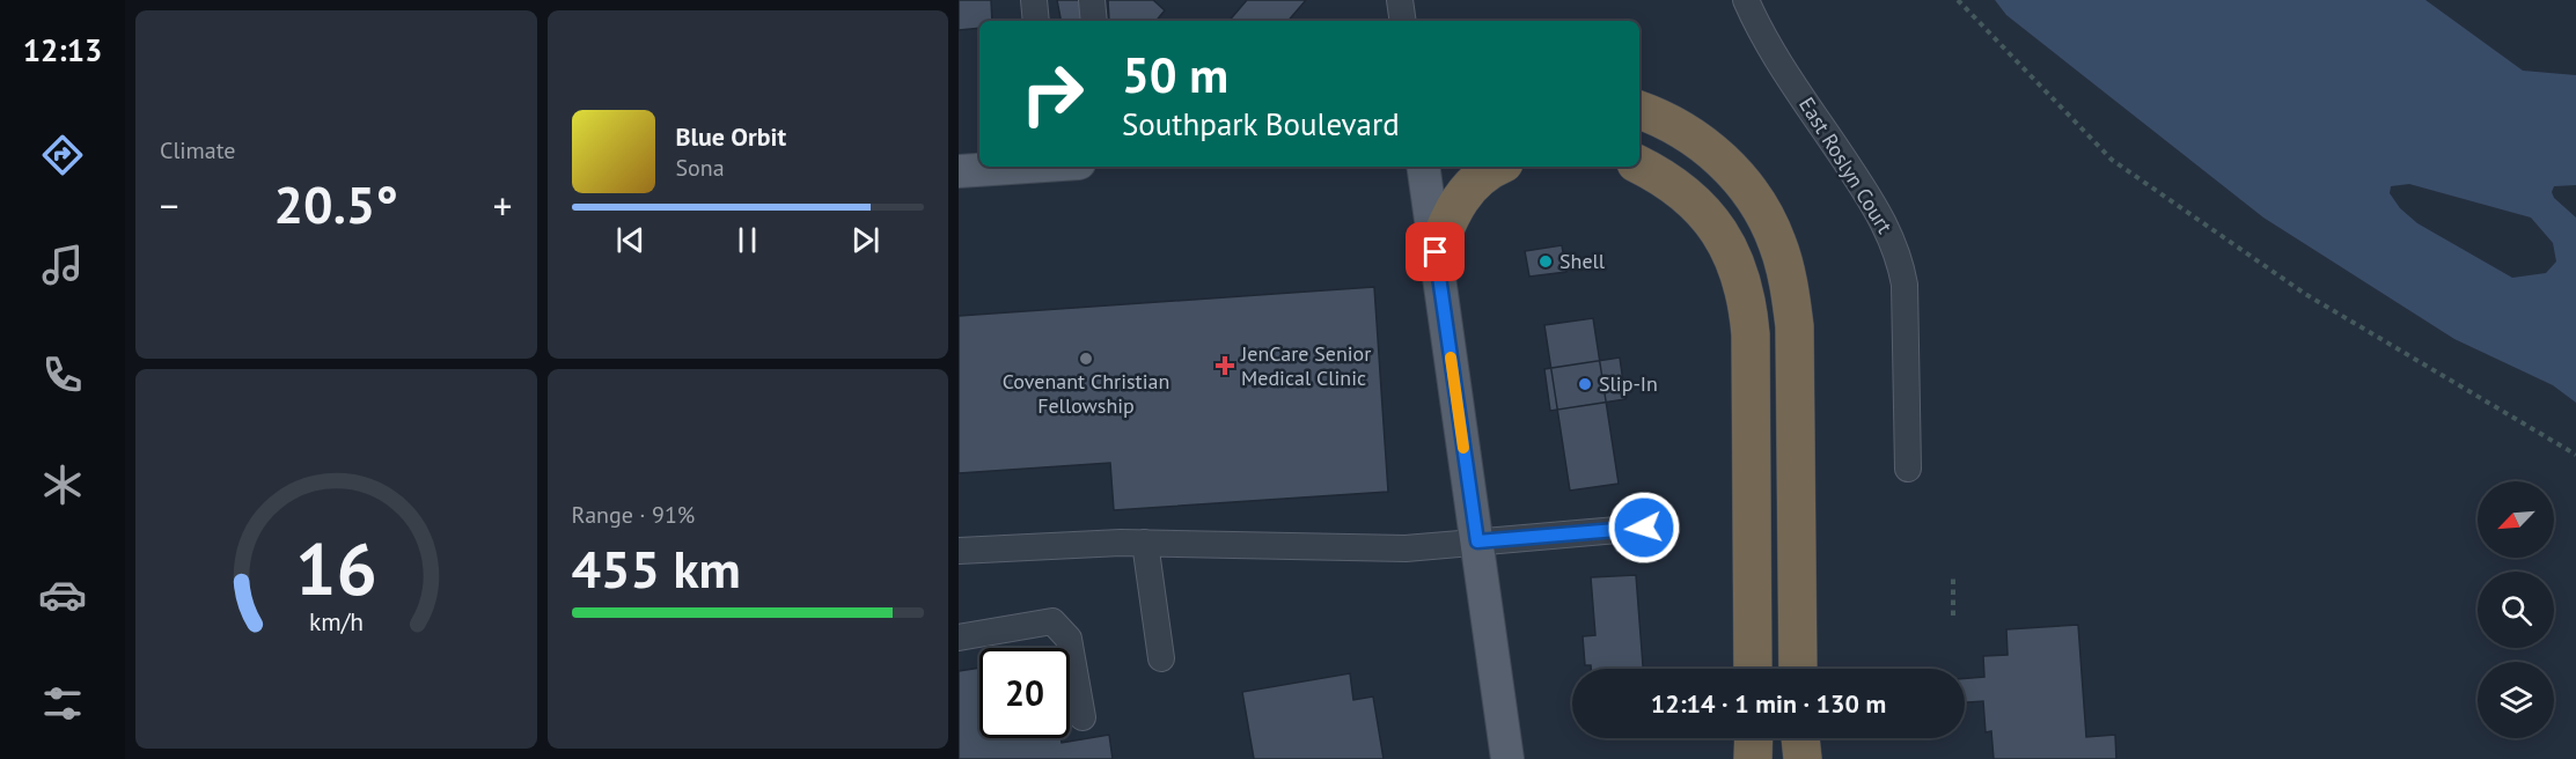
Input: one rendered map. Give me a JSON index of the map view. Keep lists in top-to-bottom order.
{
  "streets": {
    "street": ["East Roslyn Court"]
  },
  "places": {
    "other": ["Shell", "Covenant Christian Fellowship", "Slip-In"],
    "health": ["JenCare Senior Medical Clinic"]
  },
  "north": "bottom left",
  "page": {
    "tabs": "12:13",
    "tile": [
      "Climate",
      ["Range · 91%", "455 km"]
    ],
    "turn": ["50 m", "Southpark Boulevard"],
    "song": ["Blue Orbit", "Sona"],
    "heat": ["−", "20.5°", "+"],
    "limit": "20",
    "trip": "12:14 · 1 min · 130 m",
    "gauge": ["16", "km/h"]
  }
}
